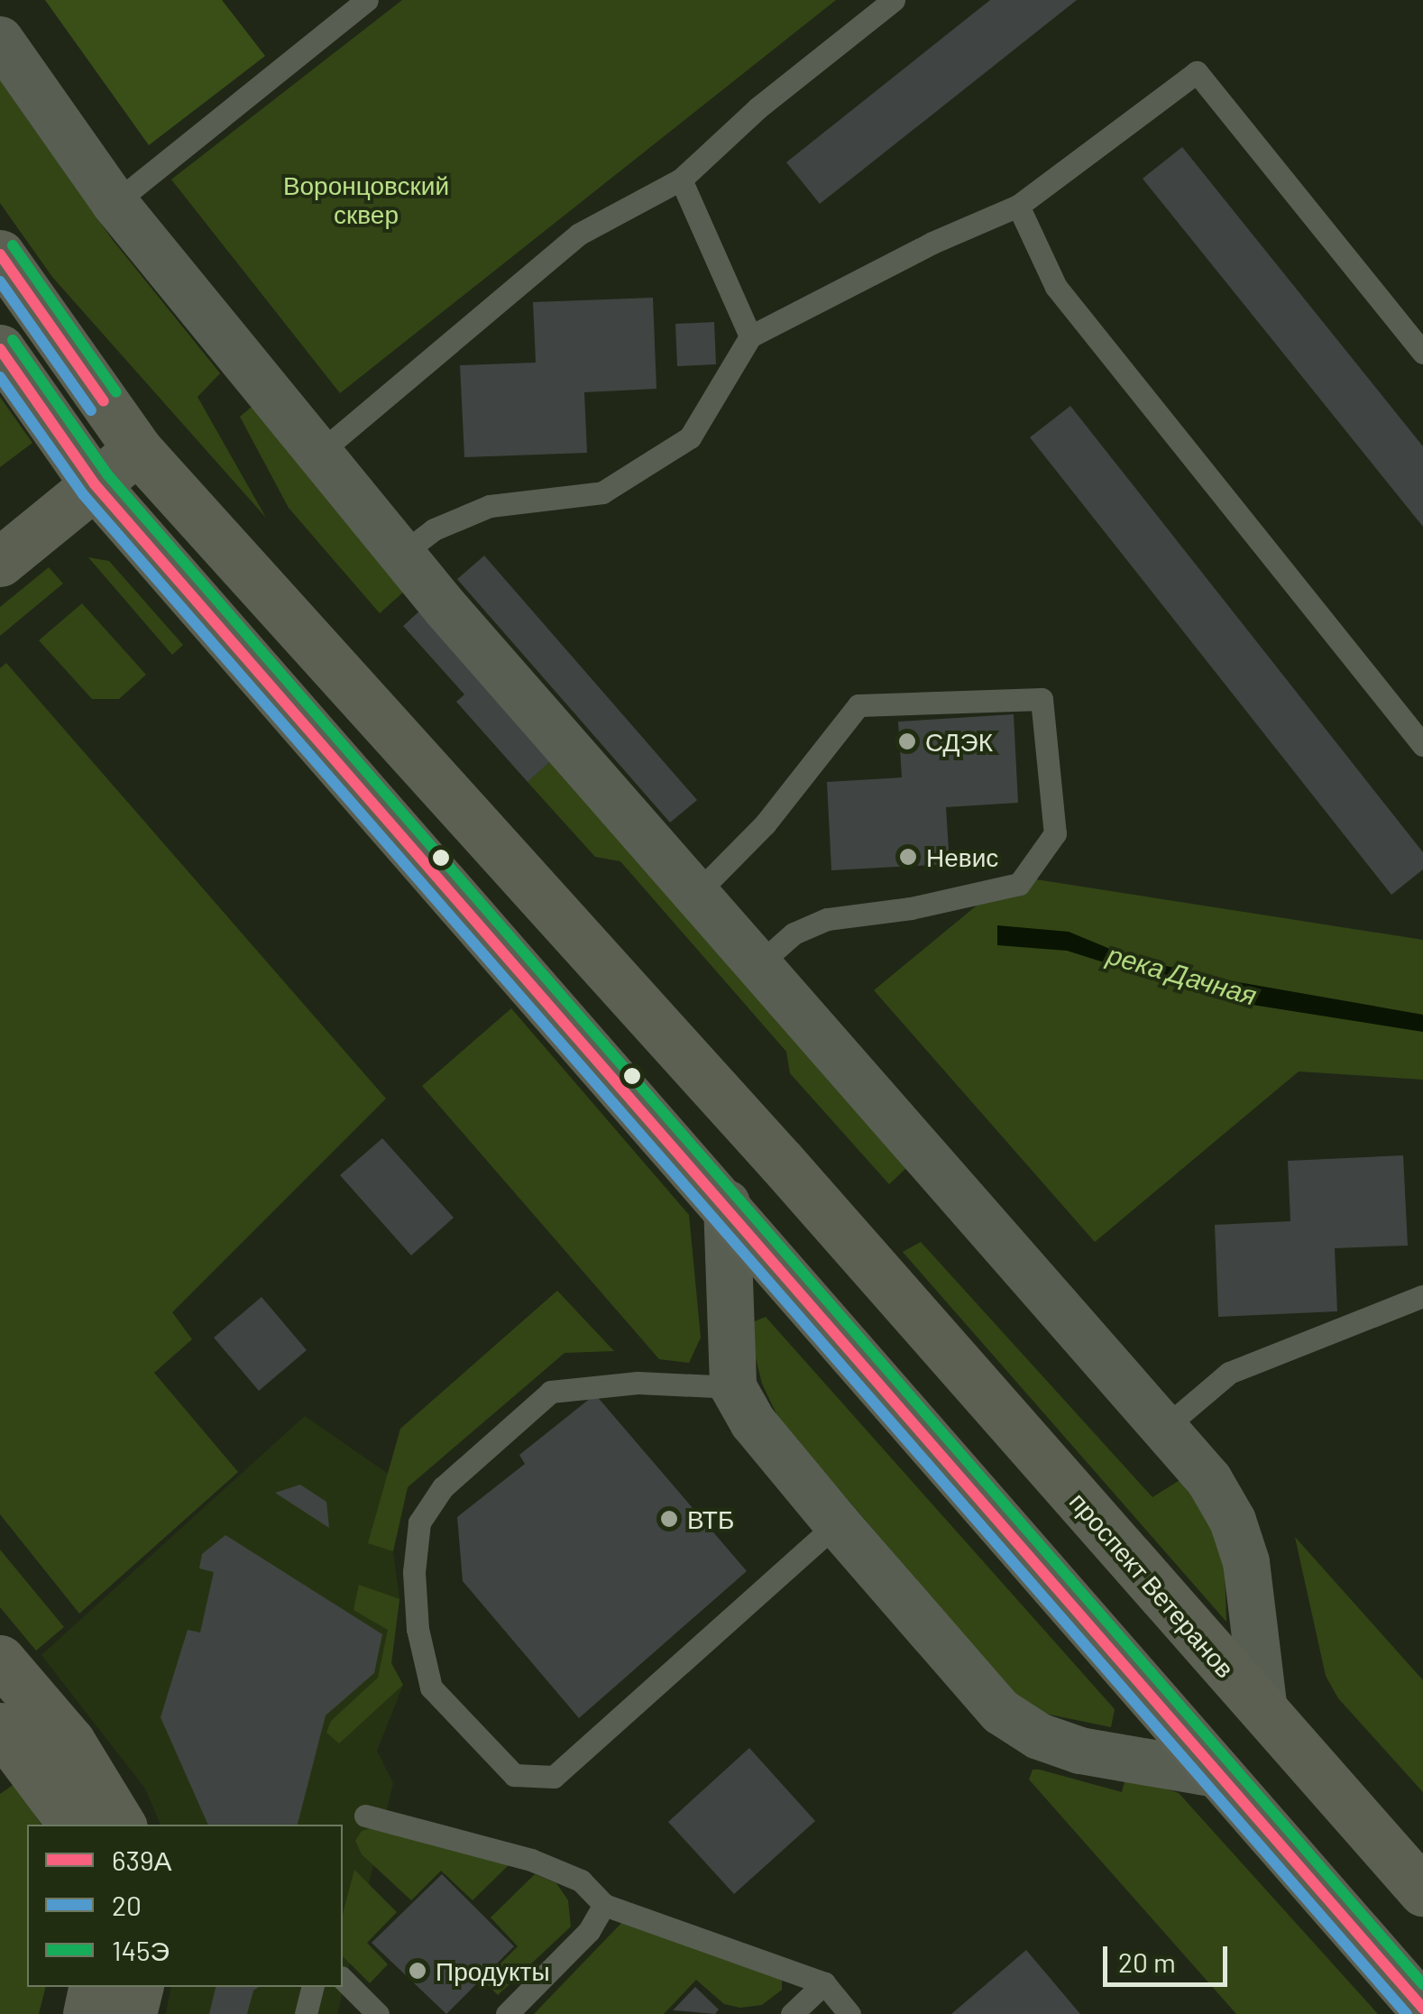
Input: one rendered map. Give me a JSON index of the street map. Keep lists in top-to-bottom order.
{
  "streets": {
    "main road": ["проспект Ветеранов"]
  },
  "water": ["река Дачная"],
  "parks": ["Воронцовский сквер"],
  "places": [
    "СДЭК",
    "Невис",
    "ВТБ",
    "Продукты"
  ],
  "lines": ["transit line 145Э", "transit line 639А", "transit line 20"],
  "legend": ["639А", "20", "145Э"],
  "scale_bar": "20 m"
}
